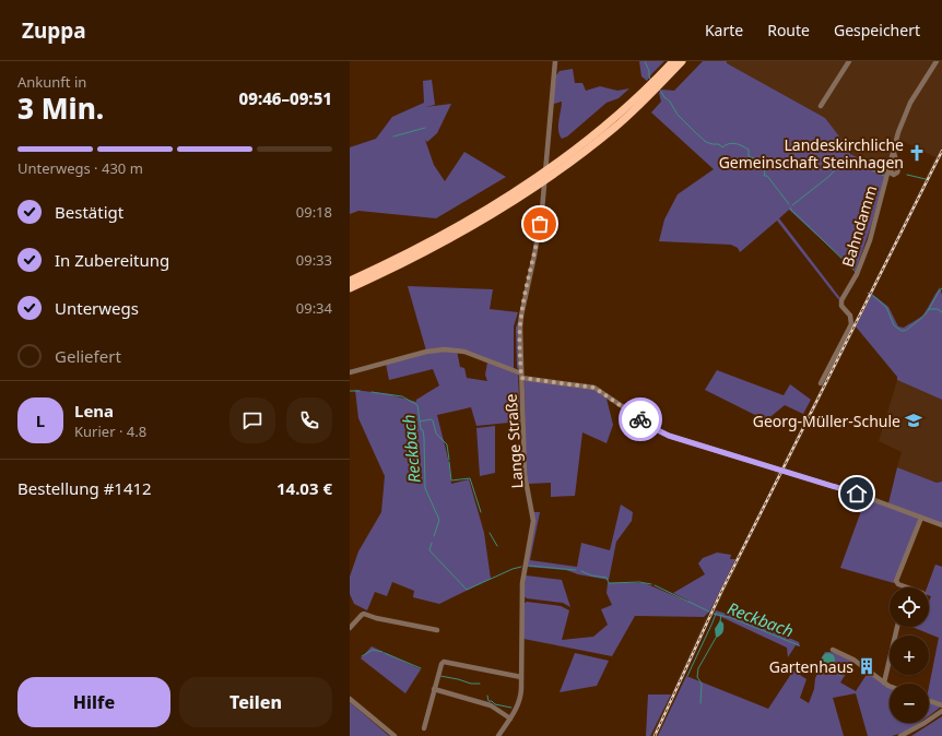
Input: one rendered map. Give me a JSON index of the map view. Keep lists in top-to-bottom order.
{
  "streets": {
    "street": ["Bahndamm", "Lange Straße"]
  },
  "water": ["Reckbach"],
  "places": {
    "church": ["Landeskirchliche Gemeinschaft Steinhagen"],
    "school or university": ["Georg-Müller-Schule"],
    "building": ["Gartenhaus"]
  },
  "page": {
    "header": "Zuppa",
    "nav": ["Karte", "Route", "Gespeichert"],
    "heading": ["3 Min.", "Ankunft in", "09:46–09:51"],
    "panel": [
      "Lena",
      "Kurier · 4.8",
      "Bestellung #1412",
      "14.03 €"
    ],
    "bar": "Unterwegs · 430 m",
    "list": [
      ["Bestätigt", "09:18"],
      ["In Zubereitung", "09:33"],
      ["Unterwegs", "09:34"],
      "Geliefert"
    ],
    "round": "L",
    "map_buttons": ["+", "−"],
    "buttons": ["Hilfe", "Teilen"]
  }
}
